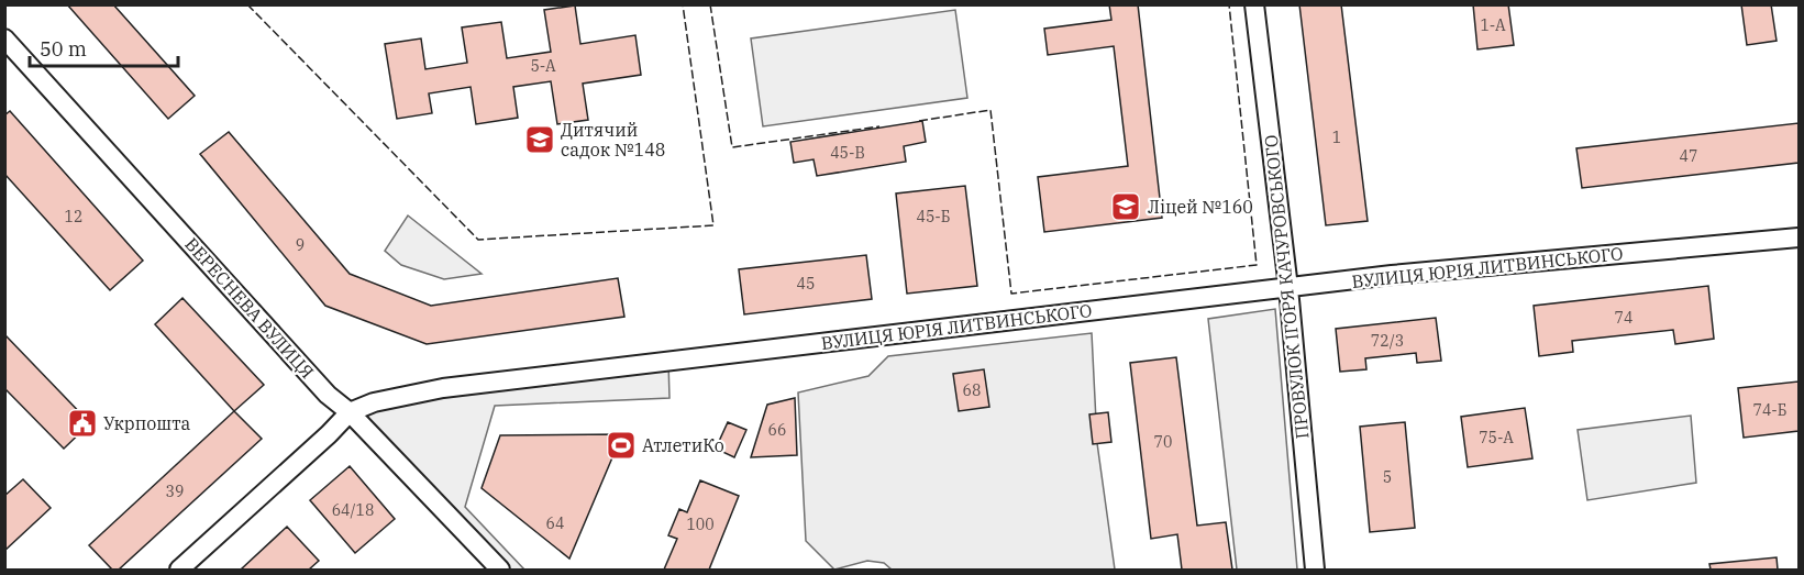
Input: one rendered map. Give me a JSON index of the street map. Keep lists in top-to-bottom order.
{
  "streets": {
    "street": ["ВУЛИЦЯ ЮРІЯ ЛИТВИНСЬКОГО", "ПРОВУЛОК ІГОРЯ КАЧУРОВСЬКОГО", "ВЕРЕСНЕВА ВУЛИЦЯ"]
  },
  "crossings": [
    ["ВУЛИЦЯ ЮРІЯ ЛИТВИНСЬКОГО", "ПРОВУЛОК ІГОРЯ КАЧУРОВСЬКОГО"],
    ["ВУЛИЦЯ ЮРІЯ ЛИТВИНСЬКОГО", "ВЕРЕСНЕВА ВУЛИЦЯ"]
  ],
  "places": {
    "school or university": ["Дитячий садок №148", "Ліцей №160"],
    "public building": ["Укрпошта"],
    "sports": ["АтлетиКо"]
  },
  "house_numbers": [
    "1-А",
    "5-А",
    "1",
    "45-В",
    "47",
    "12",
    "45-Б",
    "9",
    "45",
    "74",
    "72/3",
    "68",
    "74-Б",
    "66",
    "75-А",
    "70",
    "5",
    "39",
    "64/18",
    "64",
    "100"
  ],
  "scale_bar": "50 m"
}
